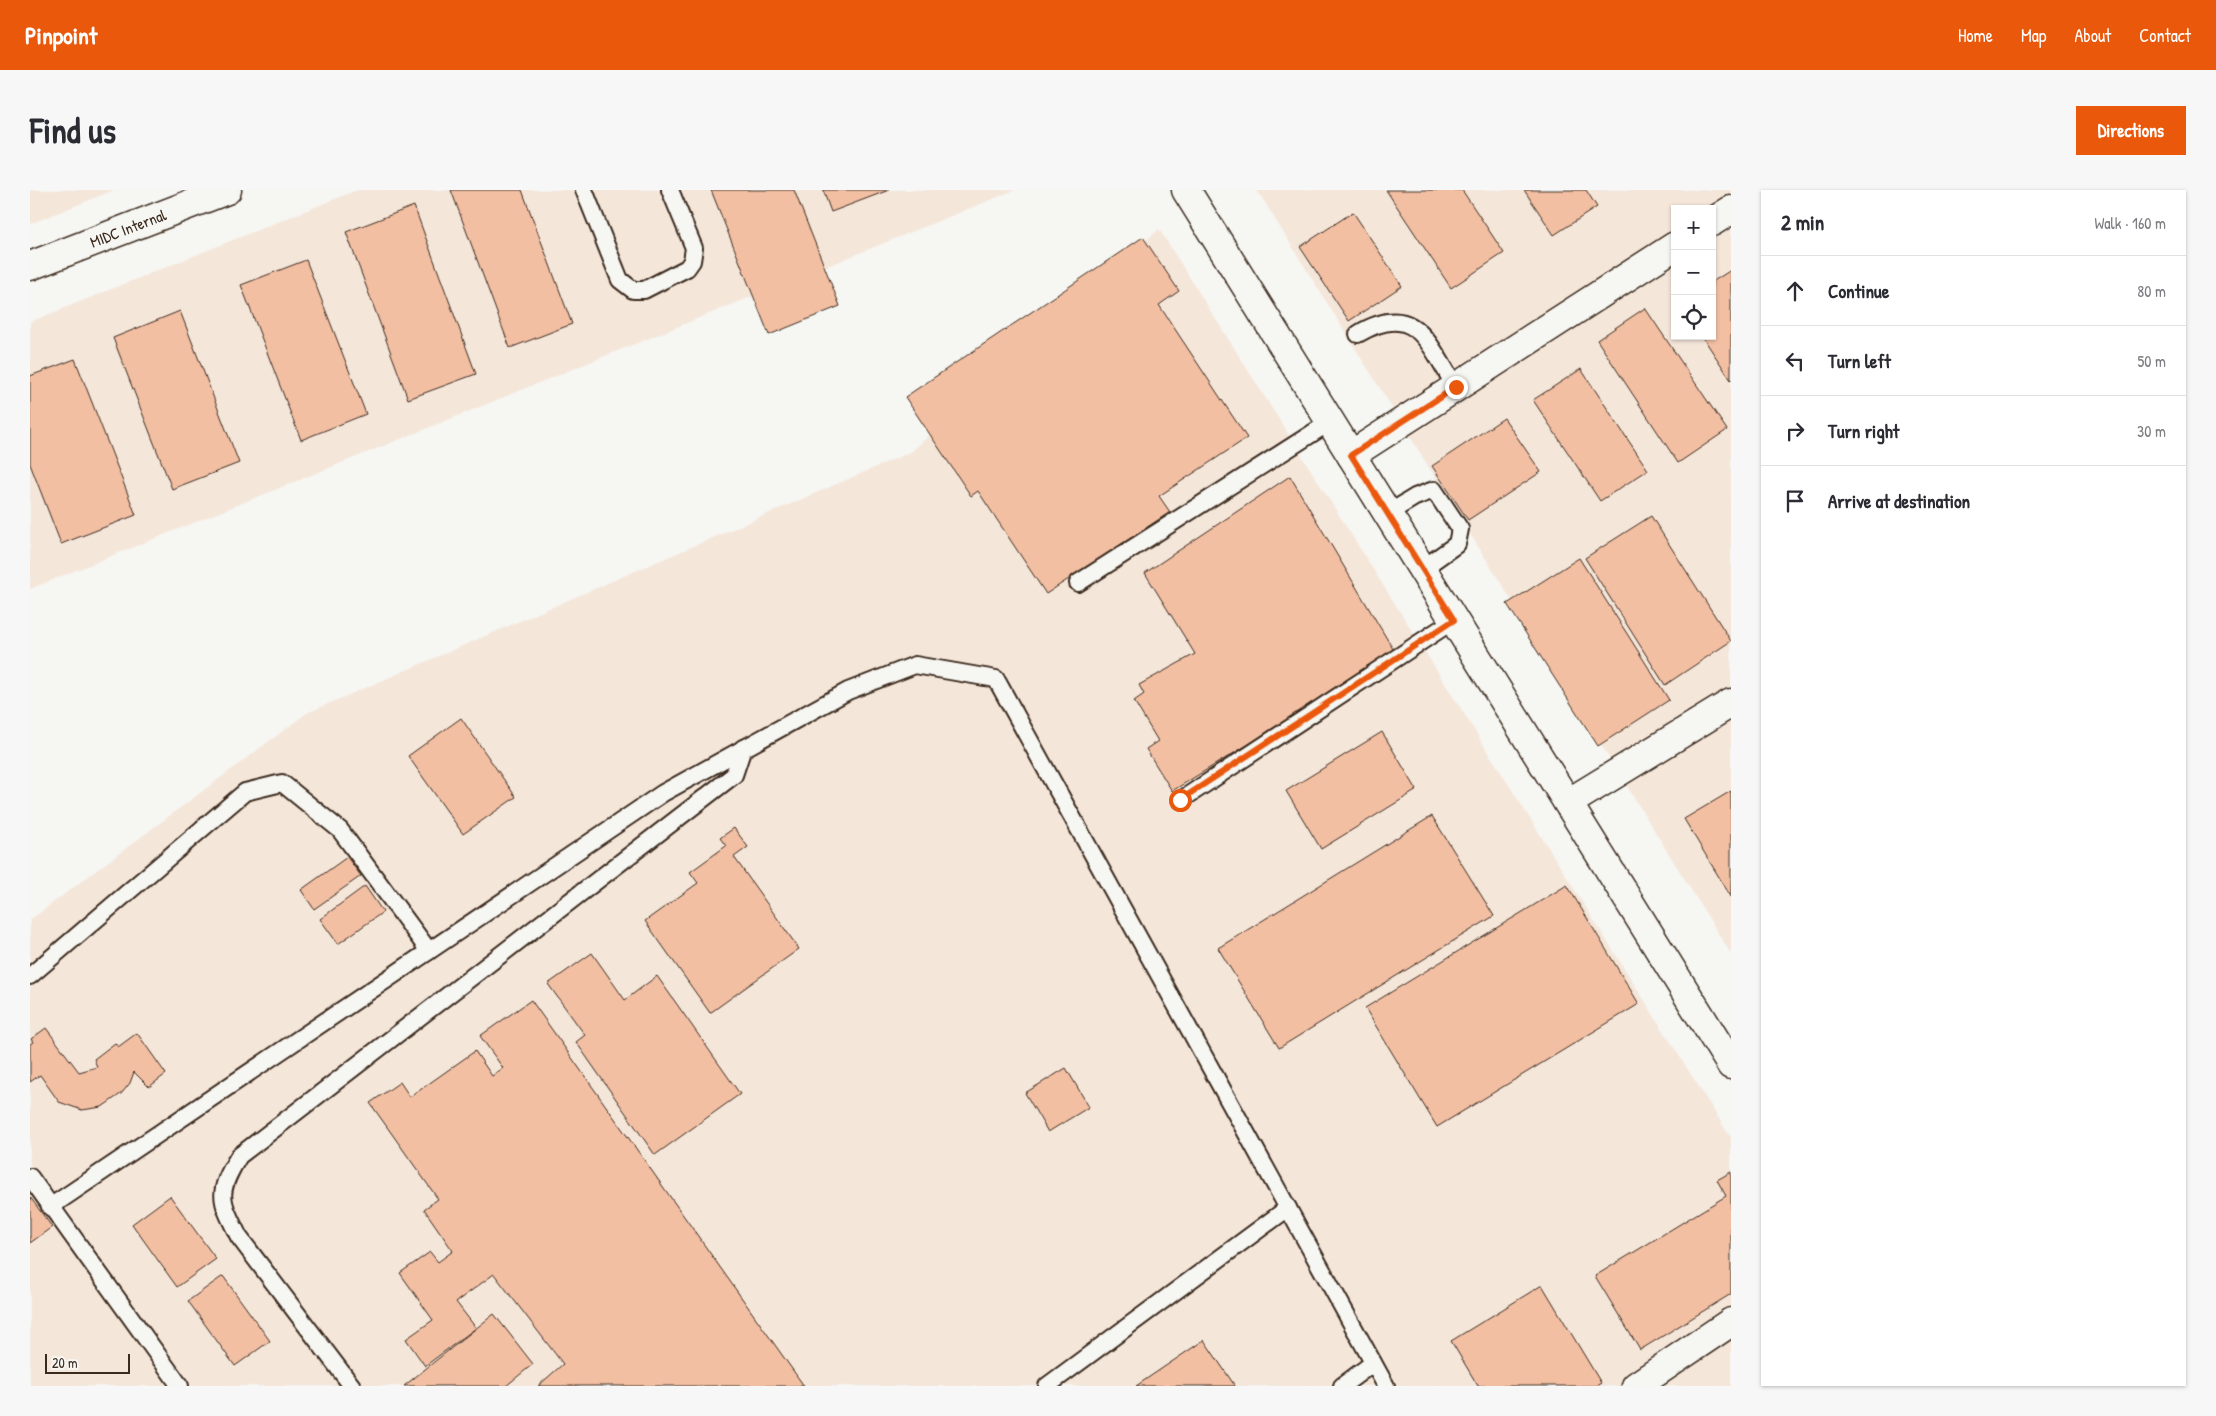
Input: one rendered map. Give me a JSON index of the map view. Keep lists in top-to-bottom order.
{
  "streets": {
    "street": ["MIDC Internal"]
  },
  "scale_bar": "20 m",
  "page": {
    "header": "Pinpoint",
    "nav": [
      "Home",
      "Map",
      "About",
      "Contact"
    ],
    "buttons": "Directions",
    "title": "Find us",
    "heading": ["2 min", "Walk · 160 m"],
    "map_buttons": ["+", "−"],
    "list": [
      ["Continue", "80 m"],
      ["Turn left", "50 m"],
      ["Turn right", "30 m"],
      "Arrive at destination"
    ],
    "scale": "20 m"
  }
}
